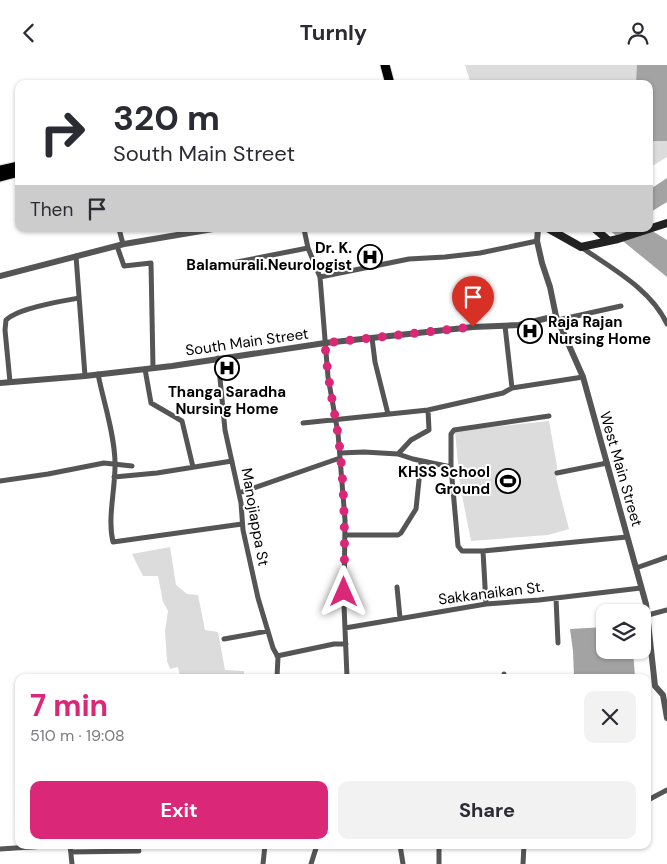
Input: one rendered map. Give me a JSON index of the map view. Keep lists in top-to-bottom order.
{
  "streets": {
    "street": [
      "South Main Street",
      "West Main Street",
      "Manojiappa St",
      "Sakkanaikan St."
    ]
  },
  "crossings": [
    ["South Main Street", "West Main Street"],
    ["South Main Street", "Manojiappa St"],
    ["West Main Street", "Sakkanaikan St."]
  ],
  "places": {
    "hospital": ["Dr. K. Balamurali.Neurologist", "Raja Rajan Nursing Home", "Thanga Saradha Nursing Home"],
    "sports": ["KHSS School Ground"]
  },
  "page": {
    "header": "Turnly",
    "turn": ["320 m", "South Main Street"],
    "then": "Then",
    "heading": ["7 min", "510 m · 19:08"],
    "buttons": ["Exit", "Share"]
  }
}
